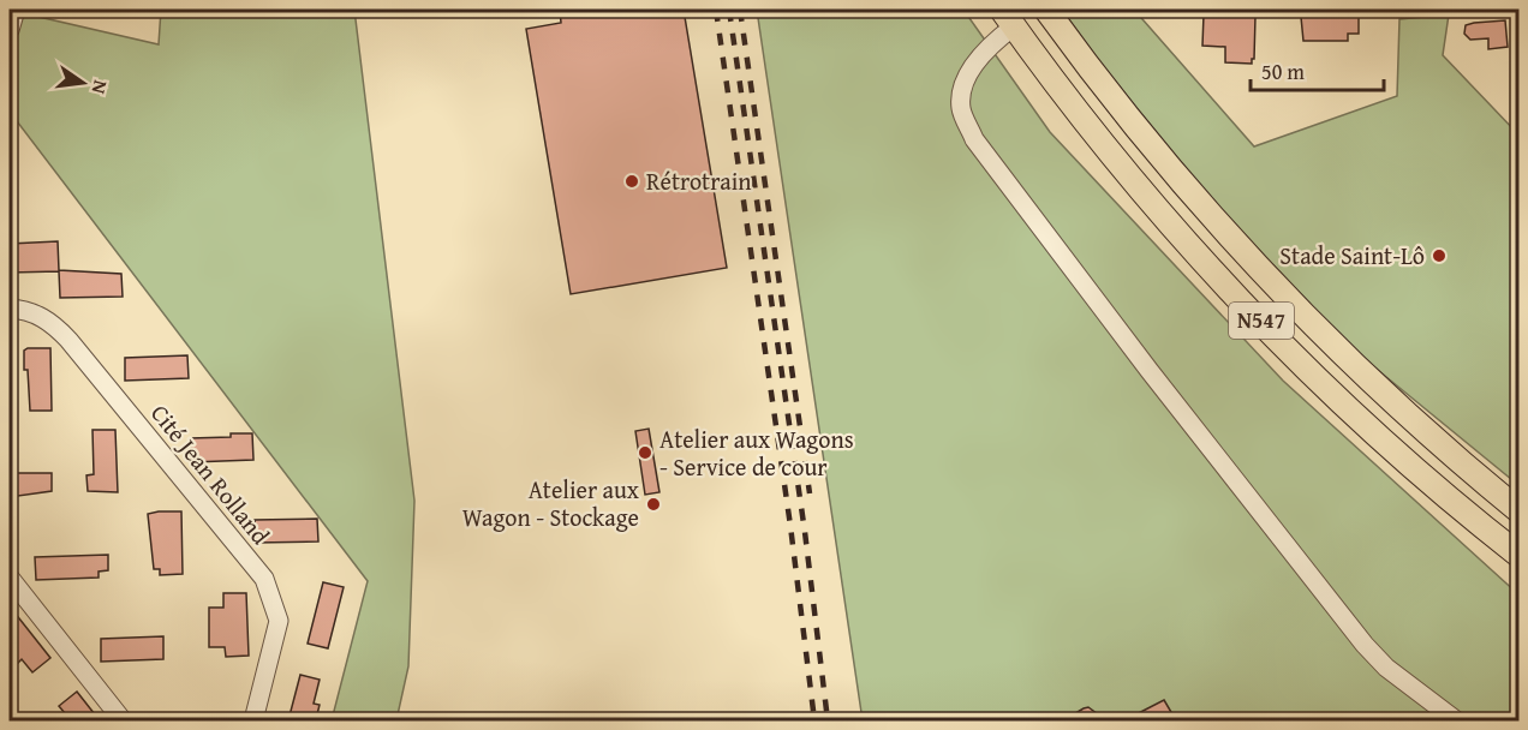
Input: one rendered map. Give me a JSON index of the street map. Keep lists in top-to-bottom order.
{
  "streets": {
    "main road": ["N547"],
    "street": ["Cité Jean Rolland"]
  },
  "places": [
    "Rétrotrain",
    "Stade Saint-Lô",
    "Atelier aux Wagons - Service de cour",
    "Atelier aux Wagon - Stockage"
  ],
  "scale_bar": "50 m",
  "north": "right"
}
